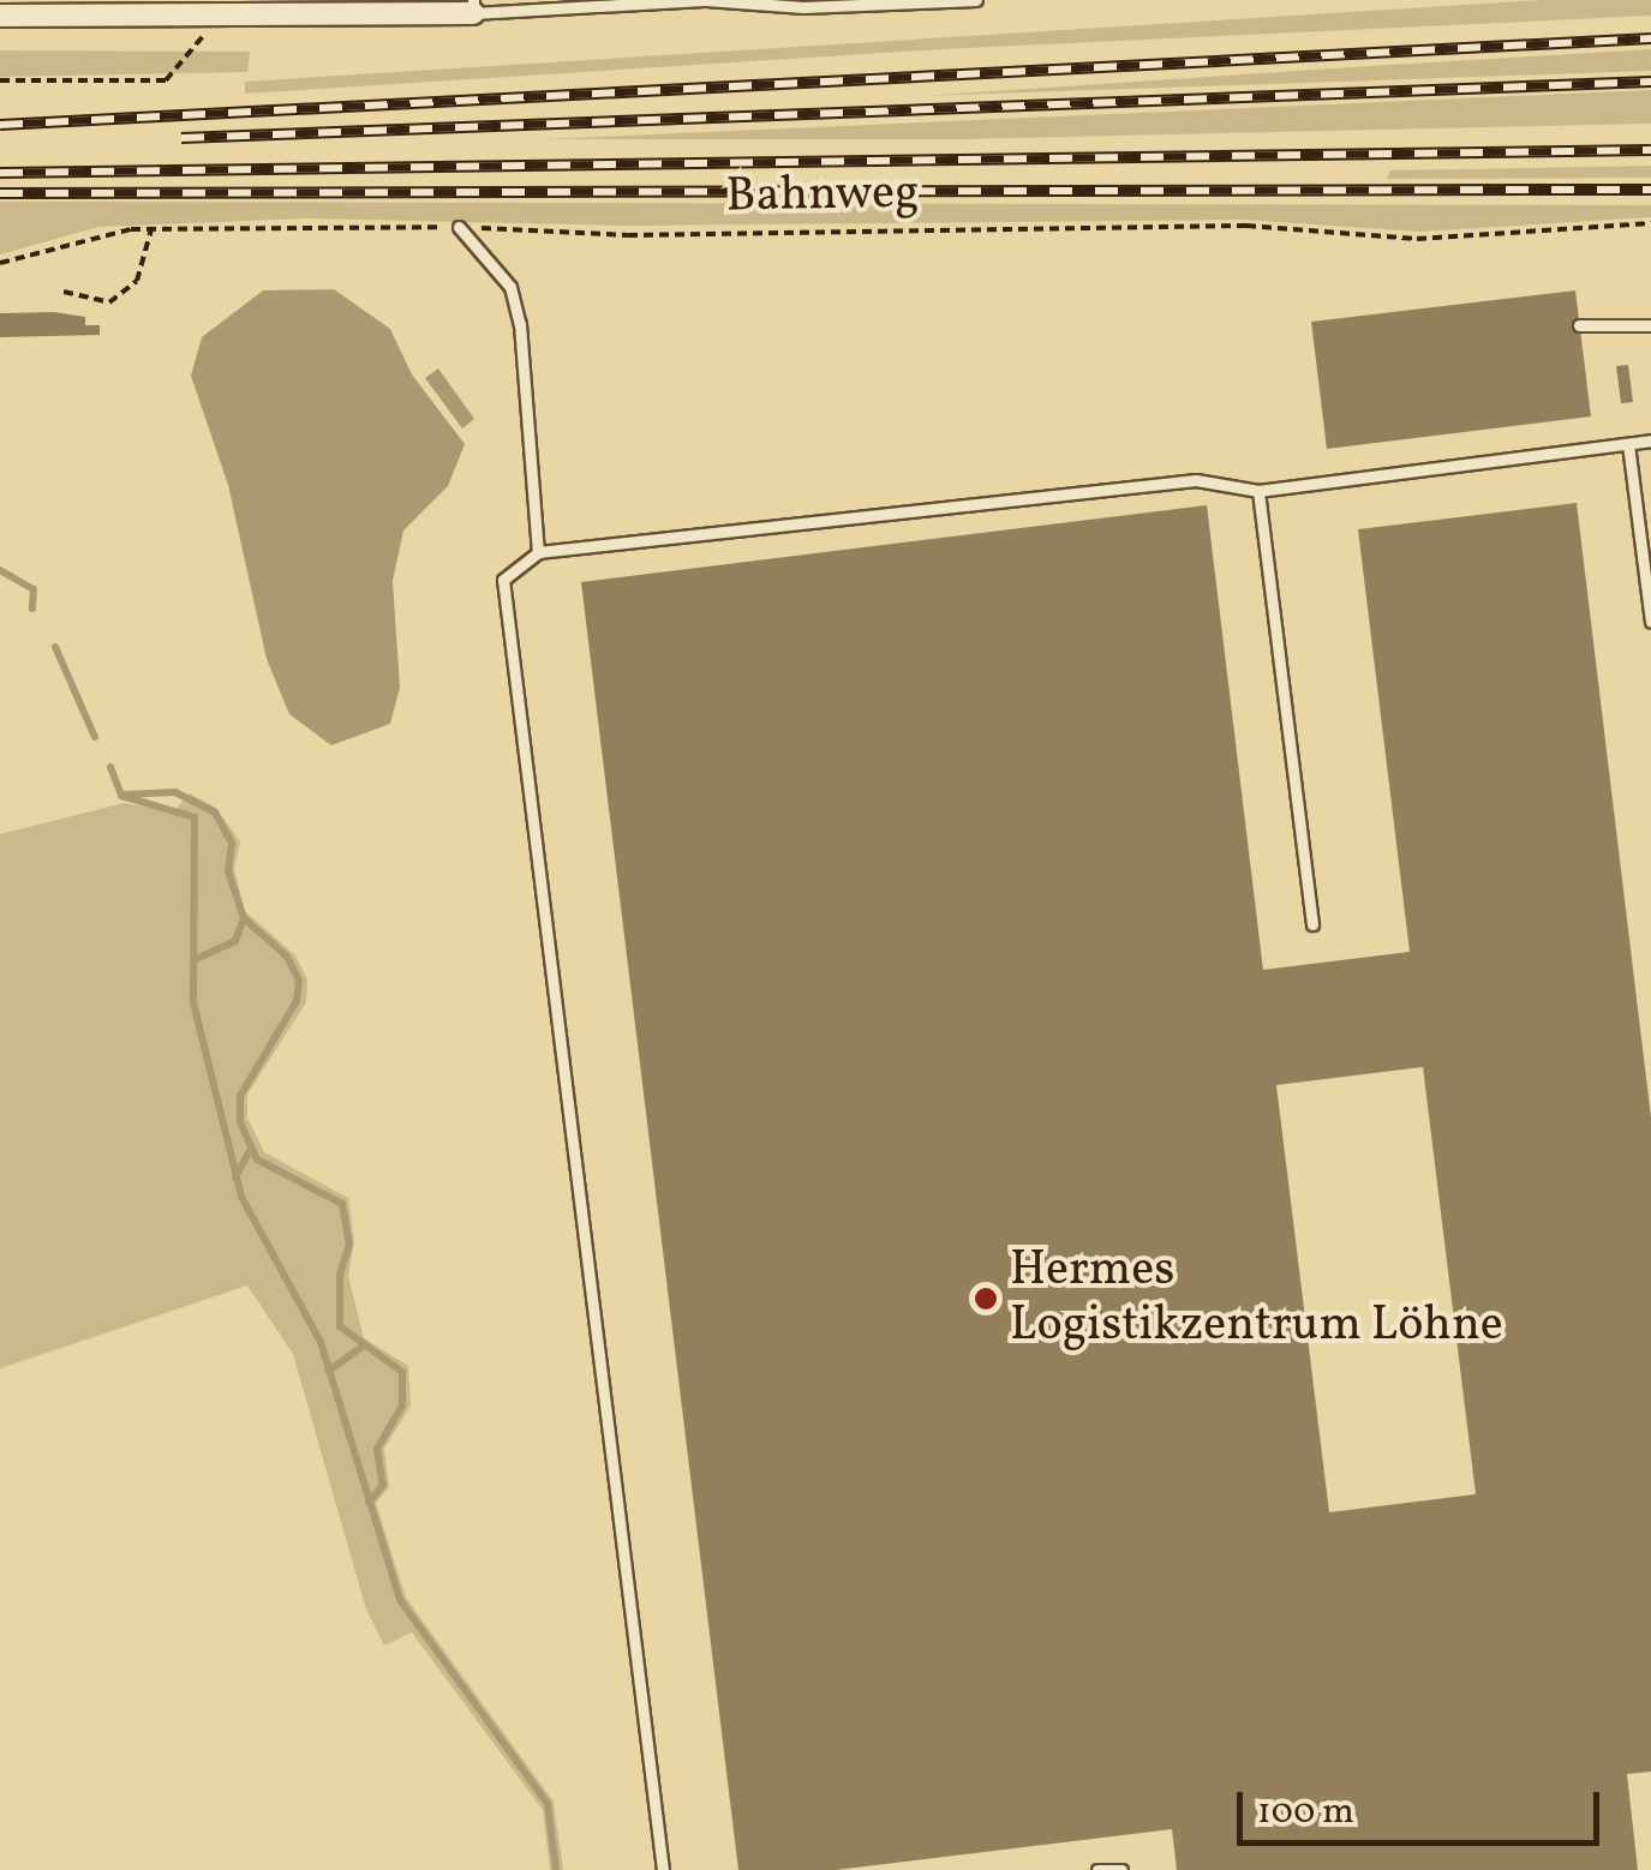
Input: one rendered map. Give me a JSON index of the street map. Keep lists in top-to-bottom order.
{
  "streets": {
    "path": ["Bahnweg"]
  },
  "places": ["Hermes Logistikzentrum Löhne"],
  "scale_bar": "100 m"
}
